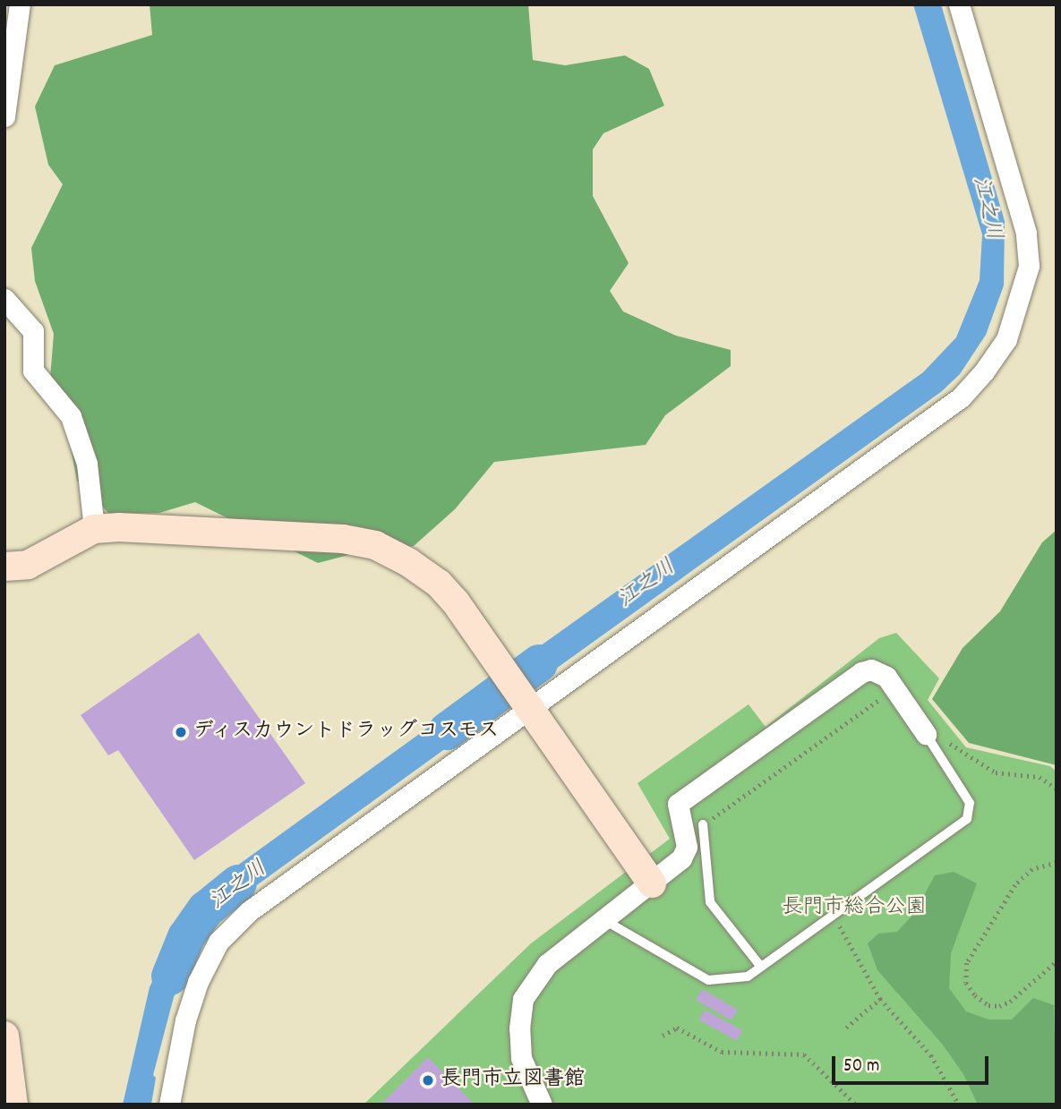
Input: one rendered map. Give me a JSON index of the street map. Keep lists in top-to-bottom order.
{
  "water": ["江之川"],
  "parks": ["長門市総合公園"],
  "places": ["ディスカウントドラッグコスモス", "長門市立図書館"],
  "scale_bar": "50 m"
}
